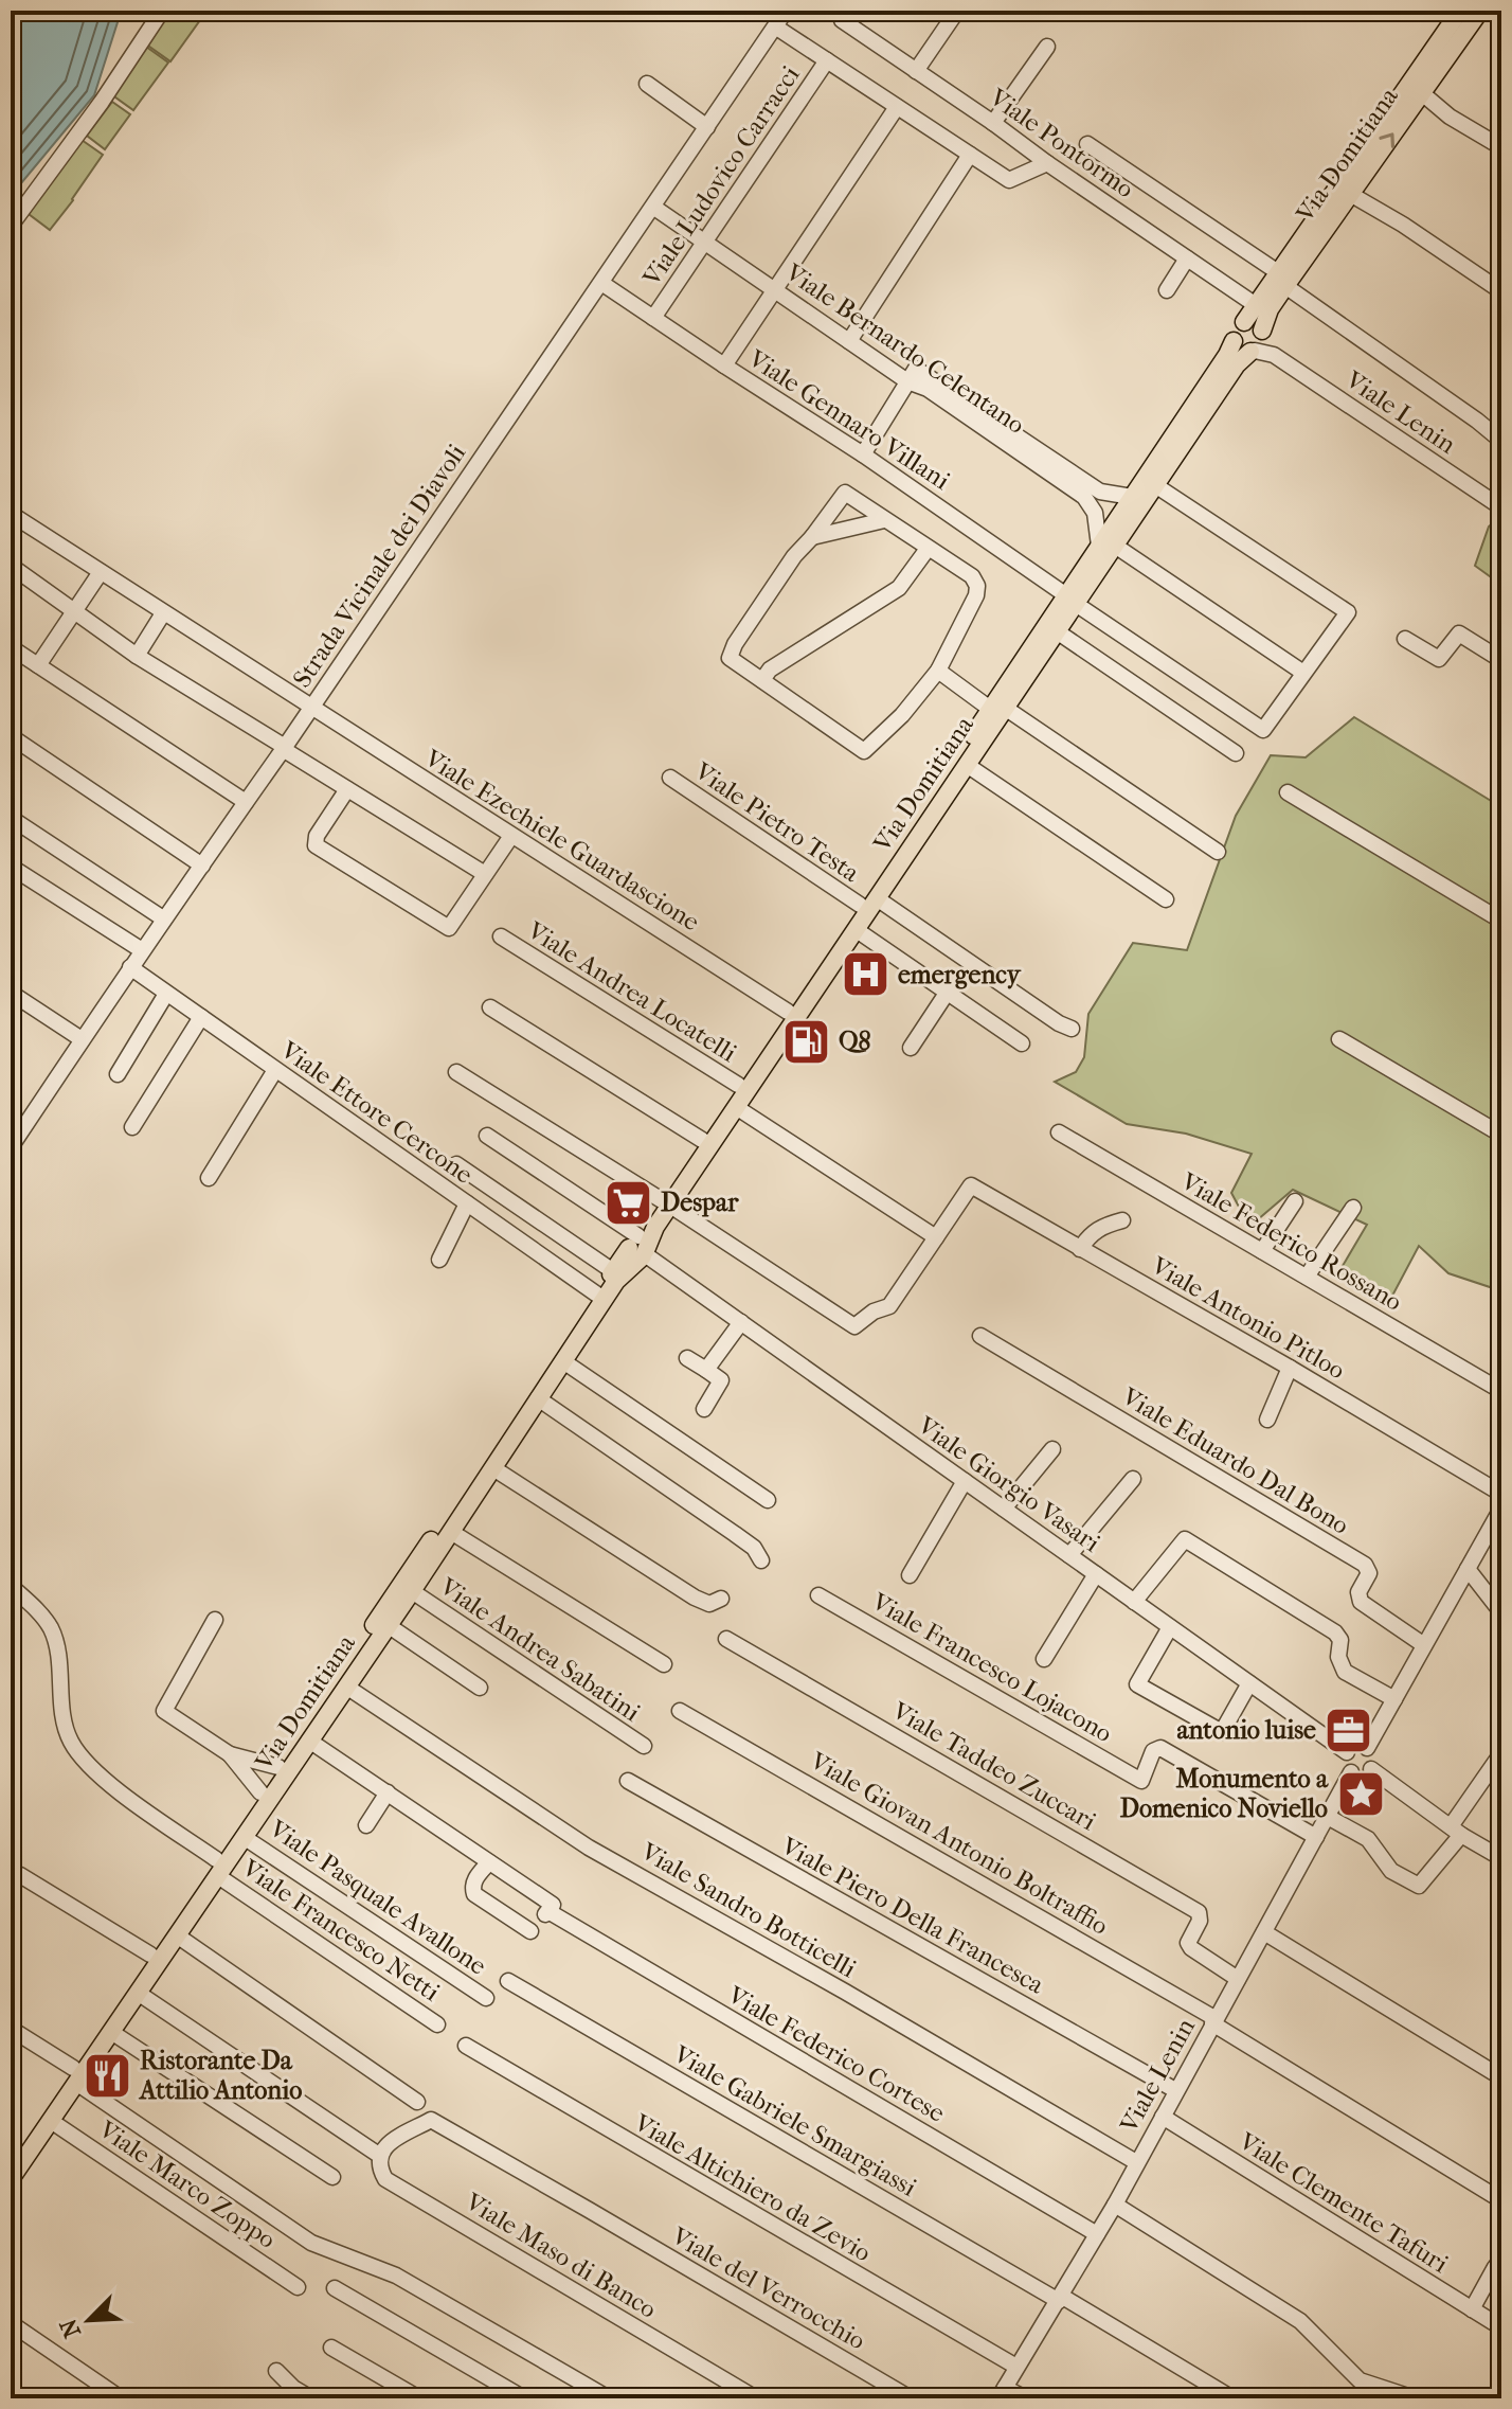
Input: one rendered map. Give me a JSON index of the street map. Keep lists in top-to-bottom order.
{
  "streets": {
    "main road": ["Via Domitiana"],
    "street": [
      "Viale Pontormo",
      "Viale Ludovico Carracci",
      "Viale Bernardo Celentano",
      "Viale Lenin",
      "Viale Gennaro Villani",
      "Strada Vicinale dei Diavoli",
      "Viale Pietro Testa",
      "Viale Ezechiele Guardascione",
      "Viale Andrea Locatelli",
      "Viale Ettore Cercone",
      "Viale Federico Rossano",
      "Viale Antonio Pitloo",
      "Viale Eduardo Dal Bono",
      "Viale Giorgio Vasari",
      "Viale Andrea Sabatini",
      "Viale Francesco Lojacono",
      "Viale Taddeo Zuccari",
      "Viale Giovan Antonio Boltraffio",
      "Viale Pasquale Avallone",
      "Viale Sandro Botticelli",
      "Viale Piero Della Francesca",
      "Viale Francesco Netti",
      "Viale Federico Cortese",
      "Viale Gabriele Smargiassi",
      "Viale Marco Zoppo",
      "Viale Altichiero da Zevio",
      "Viale Clemente Tafuri",
      "Viale Maso di Banco",
      "Viale del Verrocchio"
    ]
  },
  "crossings": [
    ["Viale Pontormo", "Via Domitiana"],
    ["Via Domitiana", "Viale Bernardo Celentano"],
    ["Via Domitiana", "Viale Lenin"],
    ["Via Domitiana", "Viale Gennaro Villani"],
    ["Via Domitiana", "Viale Pietro Testa"],
    ["Via Domitiana", "Viale Ezechiele Guardascione"],
    ["Via Domitiana", "Viale Andrea Locatelli"],
    ["Via Domitiana", "Viale Ettore Cercone"],
    ["Via Domitiana", "Viale Giorgio Vasari"],
    ["Via Domitiana", "Viale Andrea Sabatini"],
    ["Via Domitiana", "Viale Pasquale Avallone"],
    ["Via Domitiana", "Viale Sandro Botticelli"],
    ["Via Domitiana", "Viale Francesco Netti"],
    ["Via Domitiana", "Viale Marco Zoppo"],
    ["Viale Ludovico Carracci", "Viale Bernardo Celentano"],
    ["Viale Ludovico Carracci", "Viale Gennaro Villani"],
    ["Viale Lenin", "Viale Giorgio Vasari"],
    ["Viale Lenin", "Viale Francesco Lojacono"],
    ["Viale Lenin", "Viale Taddeo Zuccari"],
    ["Viale Lenin", "Viale Giovan Antonio Boltraffio"],
    ["Viale Lenin", "Viale Sandro Botticelli"],
    ["Viale Lenin", "Viale Piero Della Francesca"],
    ["Viale Lenin", "Viale Federico Cortese"],
    ["Viale Lenin", "Viale Gabriele Smargiassi"],
    ["Viale Lenin", "Viale Altichiero da Zevio"],
    ["Viale Lenin", "Viale Clemente Tafuri"],
    ["Strada Vicinale dei Diavoli", "Viale Ezechiele Guardascione"],
    ["Strada Vicinale dei Diavoli", "Viale Ettore Cercone"],
    ["Viale Maso di Banco", "Viale del Verrocchio"]
  ],
  "places": {
    "hospital": ["emergency"],
    "fuel station": ["Q8"],
    "supermarket": ["Despar"],
    "office": ["antonio luise"],
    "place": ["Monumento a Domenico Noviello"],
    "restaurant": ["Ristorante Da Attilio Antonio"]
  },
  "north": "bottom left"
}
